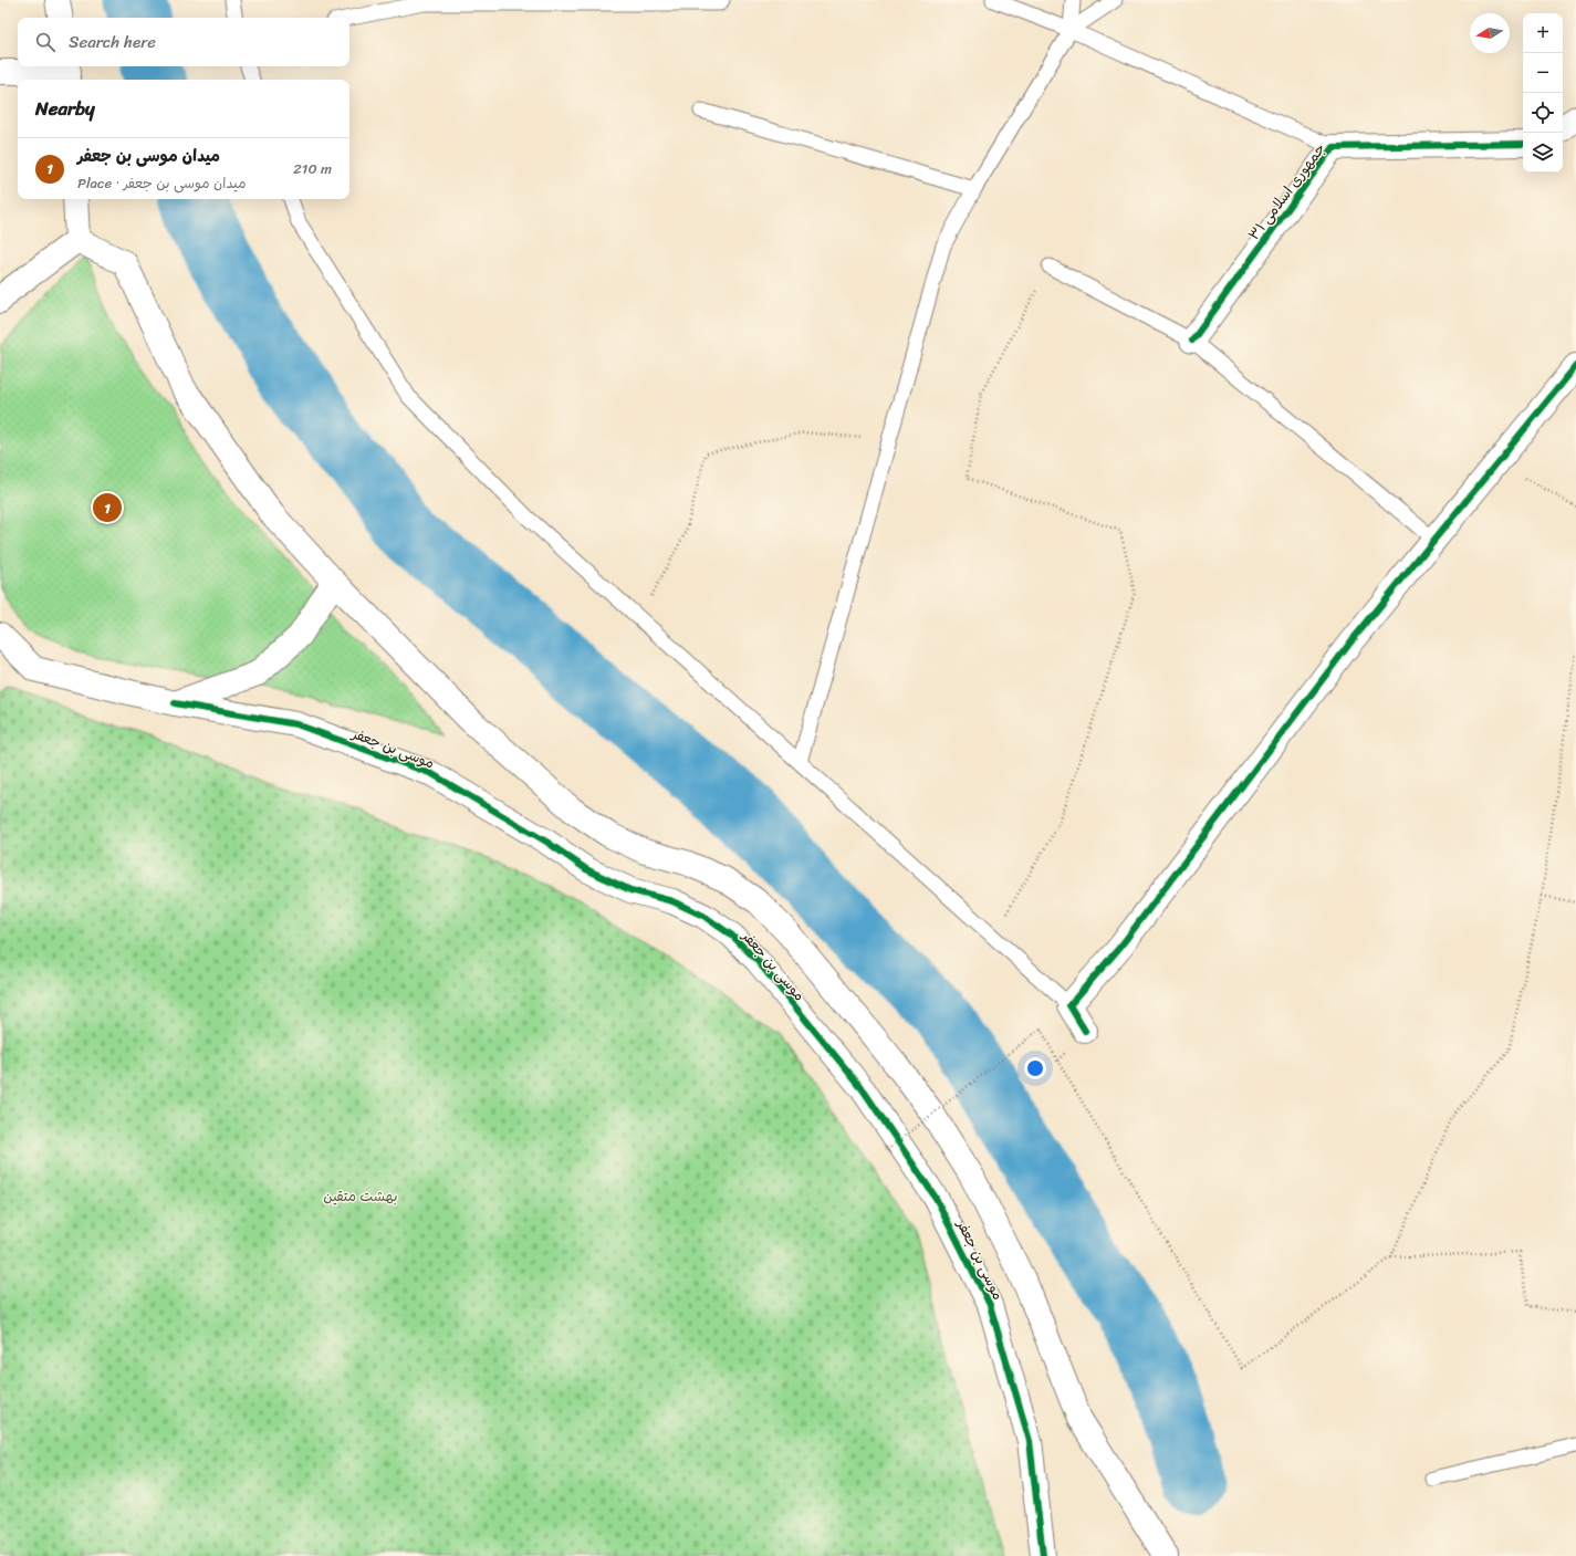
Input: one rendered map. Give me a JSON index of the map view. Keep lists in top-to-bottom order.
{
  "streets": {
    "street": ["جمهوری اسلامی ۳۱", "موسی بن جعفر"]
  },
  "parks": ["بهشت متقین"],
  "north": "left",
  "page": {
    "map_buttons": ["+", "−"],
    "search": "Search here",
    "heading": "Nearby",
    "list": [
      {
        "mark": "1",
        "name": "میدان موسی بن جعفر",
        "note": "Place · میدان موسی بن جعفر",
        "value": "210 m"
      }
    ],
    "pins": "1"
  }
}
